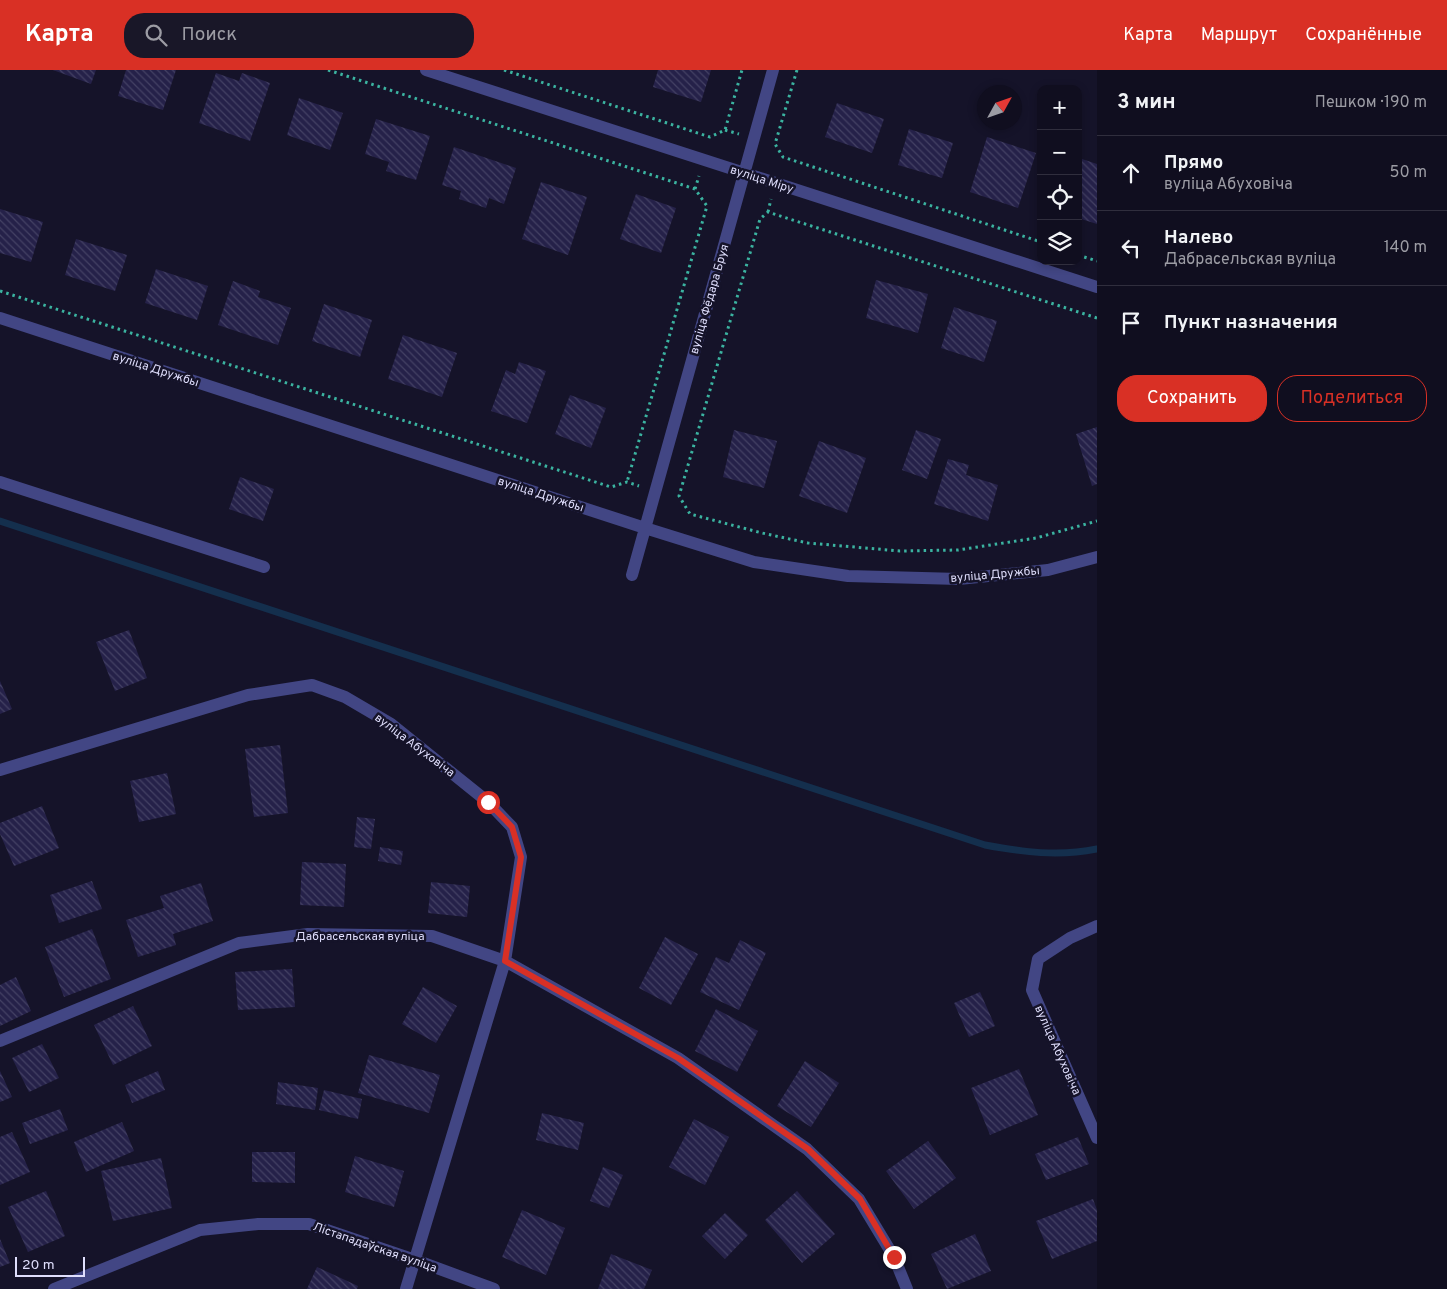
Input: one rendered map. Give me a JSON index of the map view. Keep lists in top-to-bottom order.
{
  "streets": {
    "street": [
      "вуліца Міру",
      "вуліца Фёдара Бруя",
      "вуліца Дружбы",
      "вуліца Абуховіча",
      "Дабрасельская вуліца",
      "Лістападаўская вуліца"
    ]
  },
  "crossings": [
    ["вуліца Міру", "вуліца Фёдара Бруя"],
    ["вуліца Фёдара Бруя", "вуліца Дружбы"],
    ["вуліца Абуховіча", "Дабрасельская вуліца"],
    ["вуліца Абуховіча", "Лістападаўская вуліца"]
  ],
  "scale_bar": "20 m",
  "north": "top right",
  "page": {
    "header": "Карта",
    "search": "Поиск",
    "nav": ["Карта", "Маршрут", "Сохранённые"],
    "heading": ["3 мин", "Пешком · 190 m"],
    "map_buttons": ["+", "−"],
    "list": [
      ["Прямо", "вуліца Абуховіча", "50 m"],
      ["Налево", "Дабрасельская вуліца", "140 m"],
      "Пункт назначения"
    ],
    "buttons": ["Сохранить", "Поделиться"],
    "scale": "20 m"
  }
}
